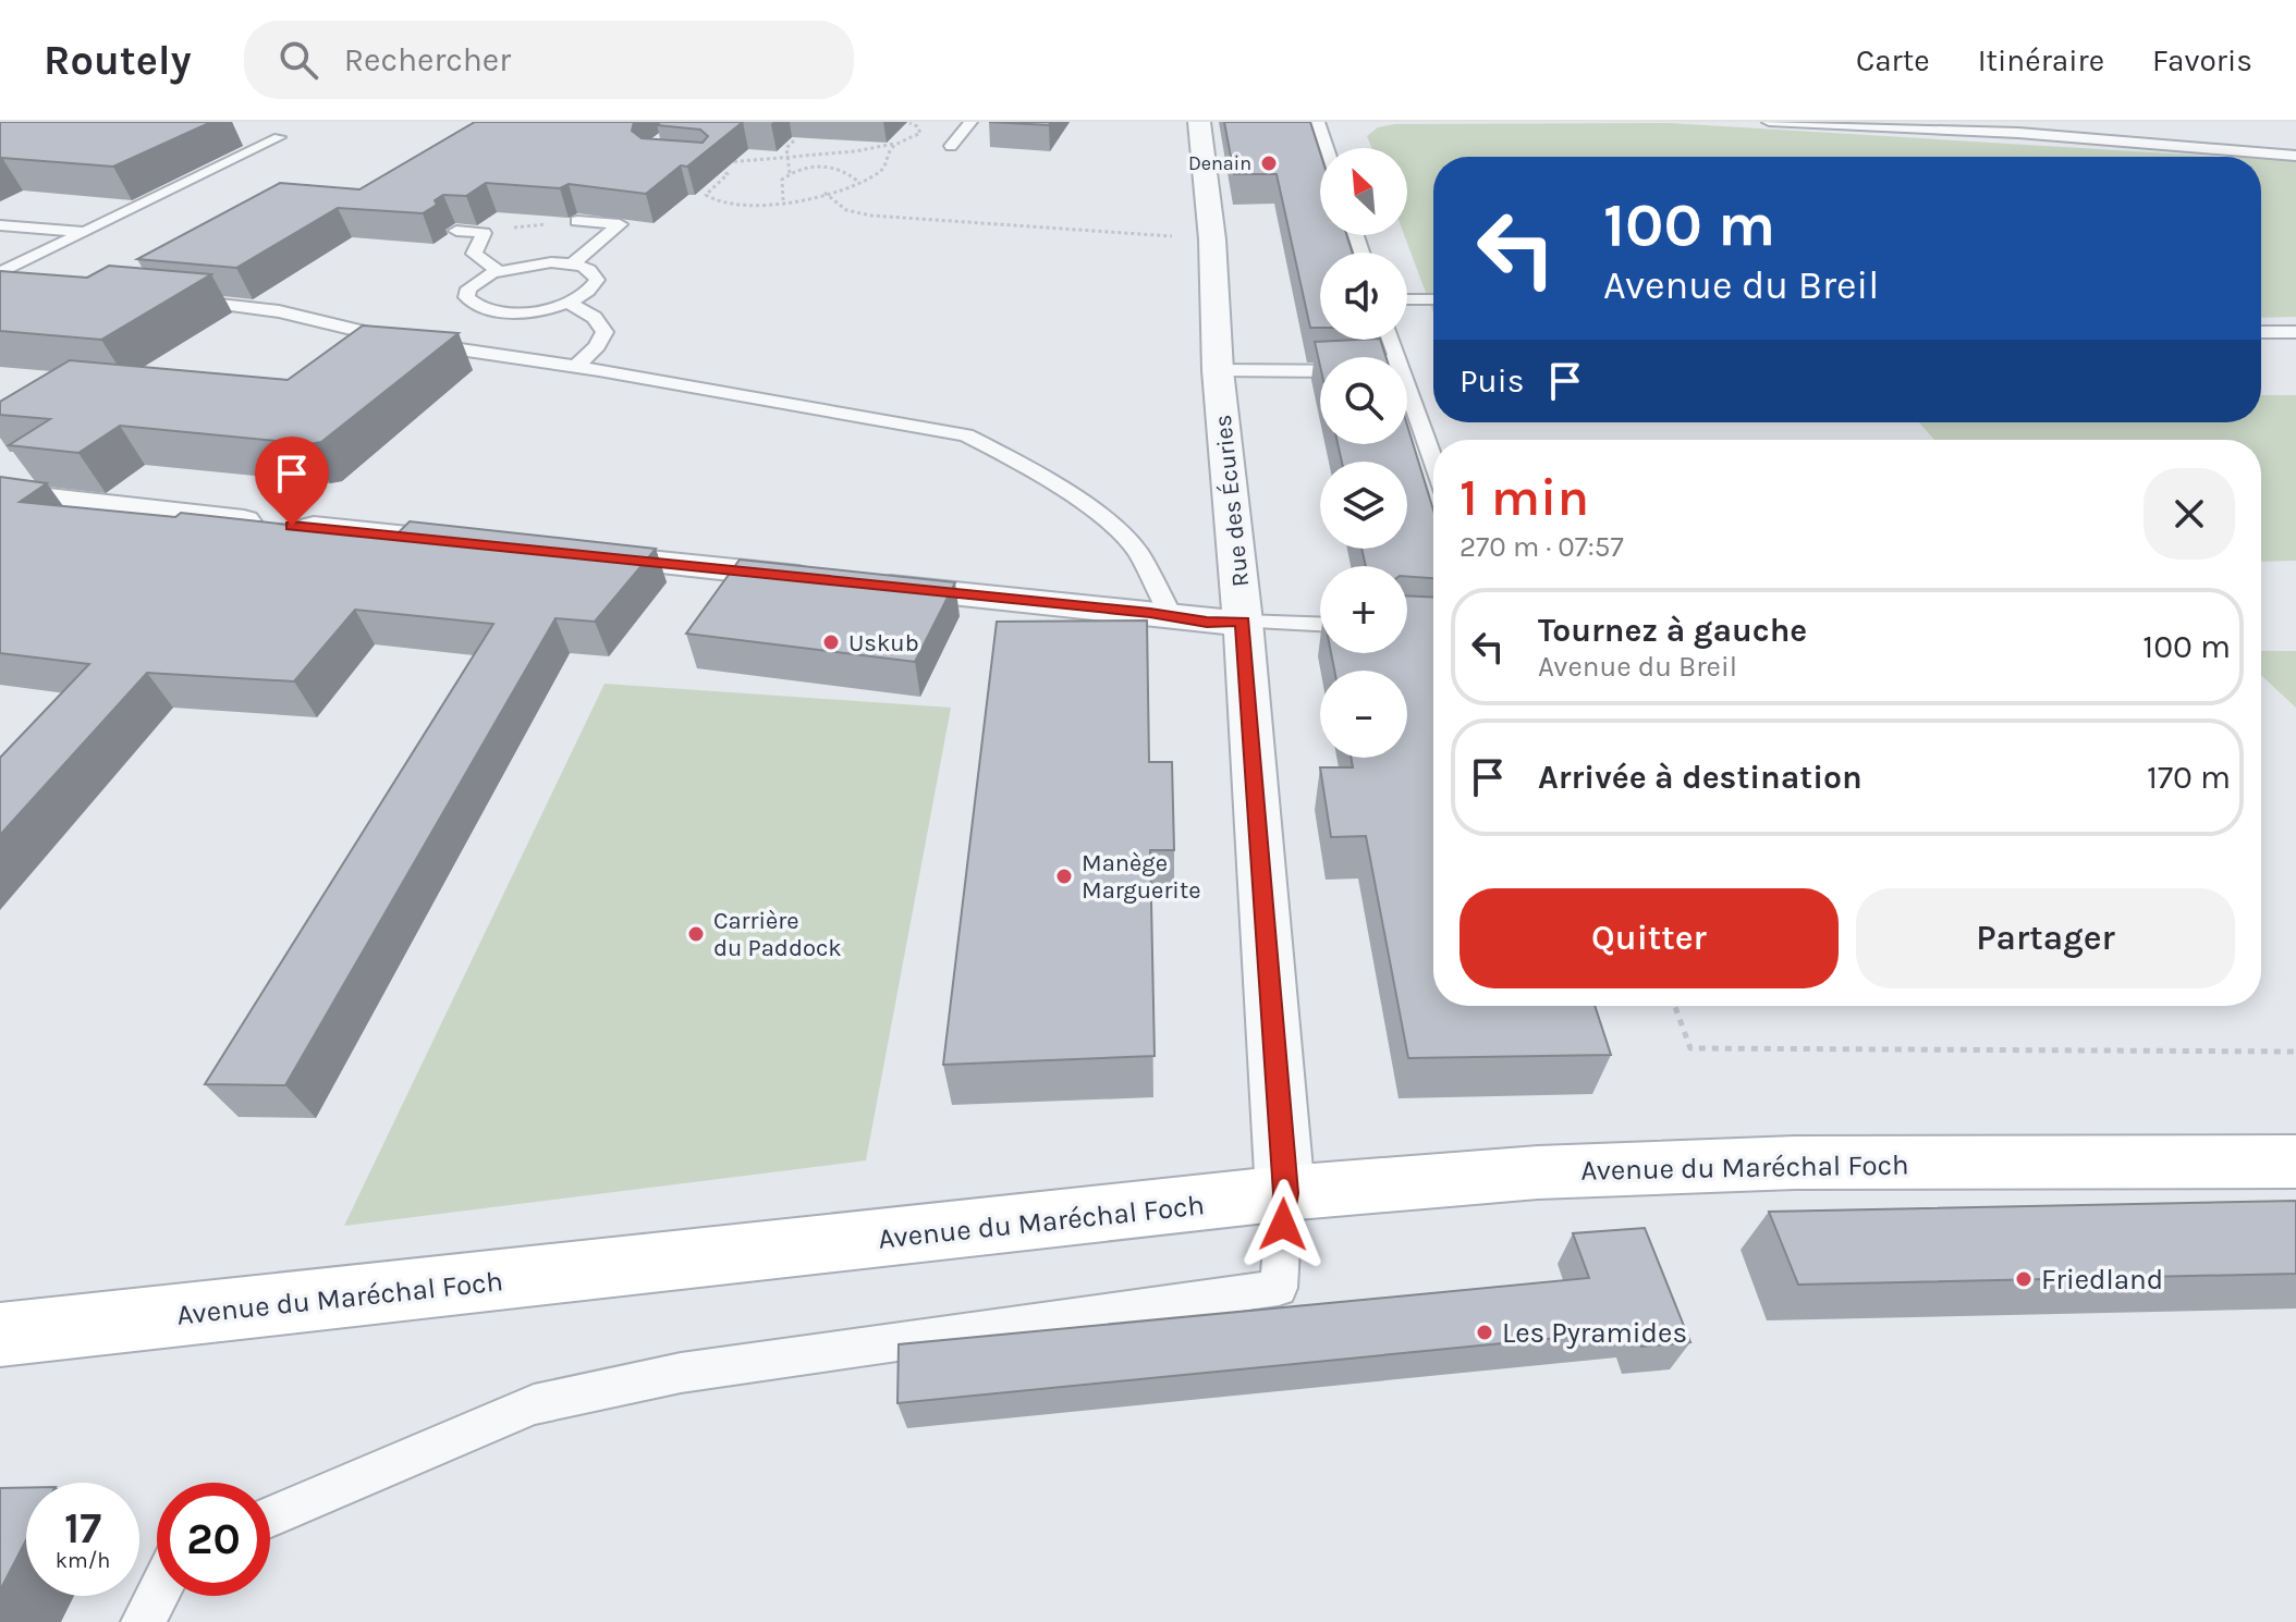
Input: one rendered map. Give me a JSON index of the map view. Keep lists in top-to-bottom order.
{
  "streets": {
    "street": ["Rue des Écuries", "Avenue du Maréchal Foch"]
  },
  "crossings": [
    ["Rue des Écuries", "Avenue du Maréchal Foch"]
  ],
  "places": [
    "Denain",
    "Uskub",
    "Manège Marguerite",
    "Carrière du Paddock",
    "Friedland",
    "Les Pyramides"
  ],
  "north": "top left",
  "page": {
    "header": "Routely",
    "search": "Rechercher",
    "nav": ["Carte", "Itinéraire", "Favoris"],
    "map_buttons": ["+", "−"],
    "turn": ["100 m", "Avenue du Breil"],
    "then": "Puis",
    "heading": ["1 min", "270 m · 07:57"],
    "list": [
      {
        "name": "Tournez à gauche",
        "note": "Avenue du Breil",
        "value": "100 m"
      },
      {
        "name": "Arrivée à destination",
        "value": "170 m"
      }
    ],
    "buttons": ["Quitter", "Partager"],
    "speed": "17 km/h",
    "limit": "20"
  }
}
